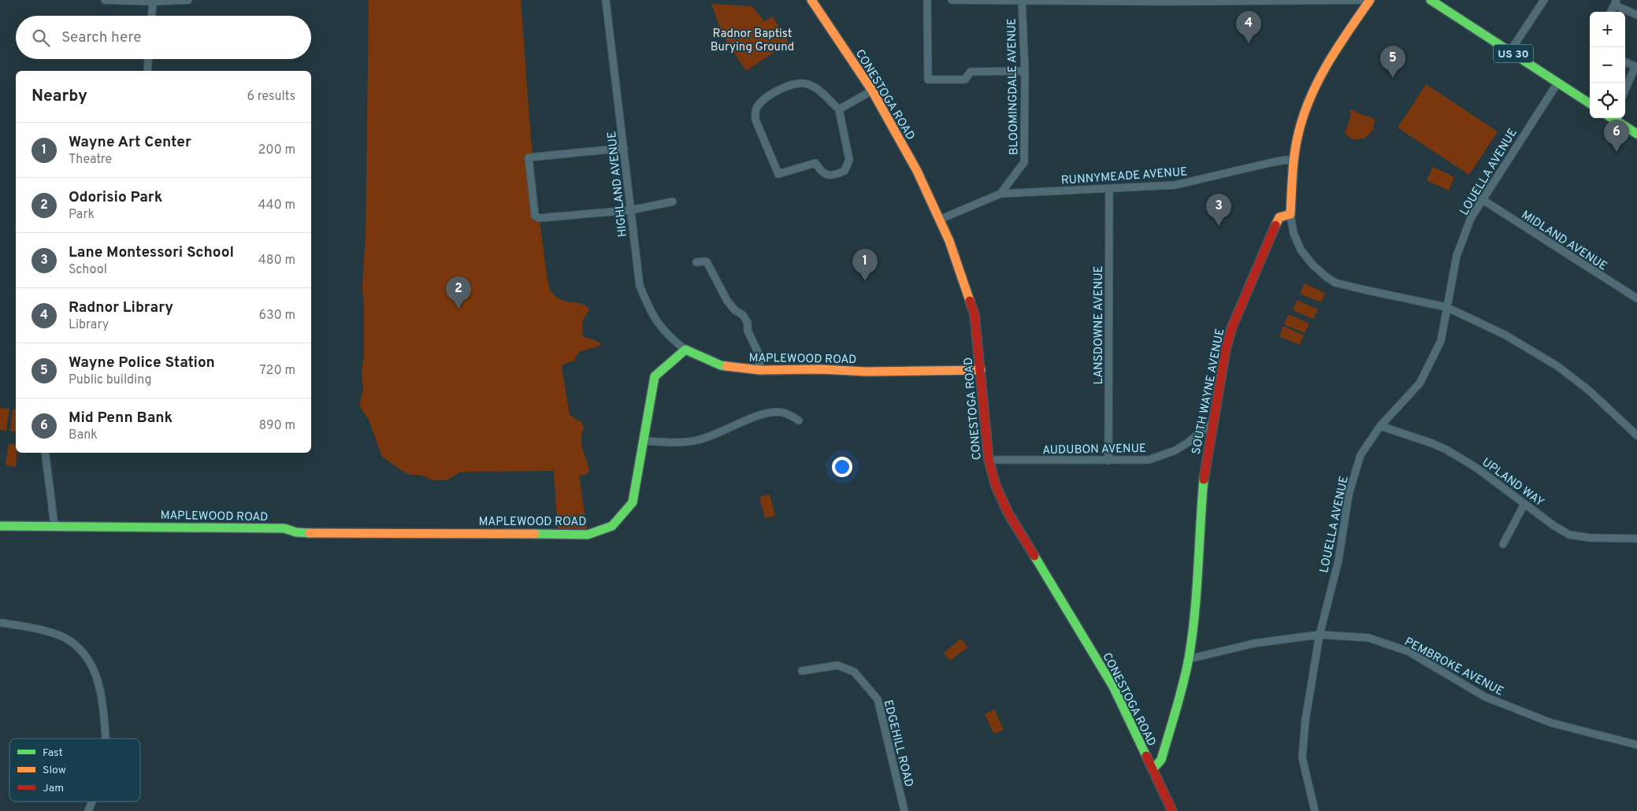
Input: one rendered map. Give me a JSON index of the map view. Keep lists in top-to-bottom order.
{
  "streets": {
    "main road": [
      "US 30",
      "CONESTOGA ROAD",
      "MAPLEWOOD ROAD",
      "SOUTH WAYNE AVENUE"
    ],
    "street": [
      "BLOOMINGDALE AVENUE",
      "LOUELLA AVENUE",
      "RUNNYMEADE AVENUE",
      "HIGHLAND AVENUE",
      "MIDLAND AVENUE",
      "LANSDOWNE AVENUE",
      "AUDUBON AVENUE",
      "UPLAND WAY",
      "PEMBROKE AVENUE",
      "EDGEHILL ROAD"
    ]
  },
  "crossings": [
    ["US 30", "LOUELLA AVENUE"],
    ["BLOOMINGDALE AVENUE", "RUNNYMEADE AVENUE"],
    ["CONESTOGA ROAD", "MAPLEWOOD ROAD"],
    ["CONESTOGA ROAD", "SOUTH WAYNE AVENUE"],
    ["CONESTOGA ROAD", "AUDUBON AVENUE"],
    ["LOUELLA AVENUE", "MIDLAND AVENUE"],
    ["LOUELLA AVENUE", "UPLAND WAY"],
    ["LOUELLA AVENUE", "PEMBROKE AVENUE"],
    ["RUNNYMEADE AVENUE", "LANSDOWNE AVENUE"],
    ["HIGHLAND AVENUE", "MAPLEWOOD ROAD"],
    ["LANSDOWNE AVENUE", "AUDUBON AVENUE"],
    ["SOUTH WAYNE AVENUE", "AUDUBON AVENUE"],
    ["SOUTH WAYNE AVENUE", "PEMBROKE AVENUE"]
  ],
  "parks": ["Radnor Baptist Burying Ground"],
  "legend": ["Fast", "Slow", "Jam"],
  "page": {
    "pins": [
      "4",
      "5",
      "6",
      "3",
      "1",
      "2"
    ],
    "map_buttons": ["+", "−"],
    "search": "Search here",
    "heading": ["Nearby", "6 results"],
    "list": [
      {
        "mark": "1",
        "name": "Wayne Art Center",
        "note": "Theatre",
        "value": "200 m"
      },
      {
        "mark": "2",
        "name": "Odorisio Park",
        "note": "Park",
        "value": "440 m"
      },
      {
        "mark": "3",
        "name": "Lane Montessori School",
        "note": "School",
        "value": "480 m"
      },
      {
        "mark": "4",
        "name": "Radnor Library",
        "note": "Library",
        "value": "630 m"
      },
      {
        "mark": "5",
        "name": "Wayne Police Station",
        "note": "Public building",
        "value": "720 m"
      },
      {
        "mark": "6",
        "name": "Mid Penn Bank",
        "note": "Bank",
        "value": "890 m"
      }
    ]
  }
}
